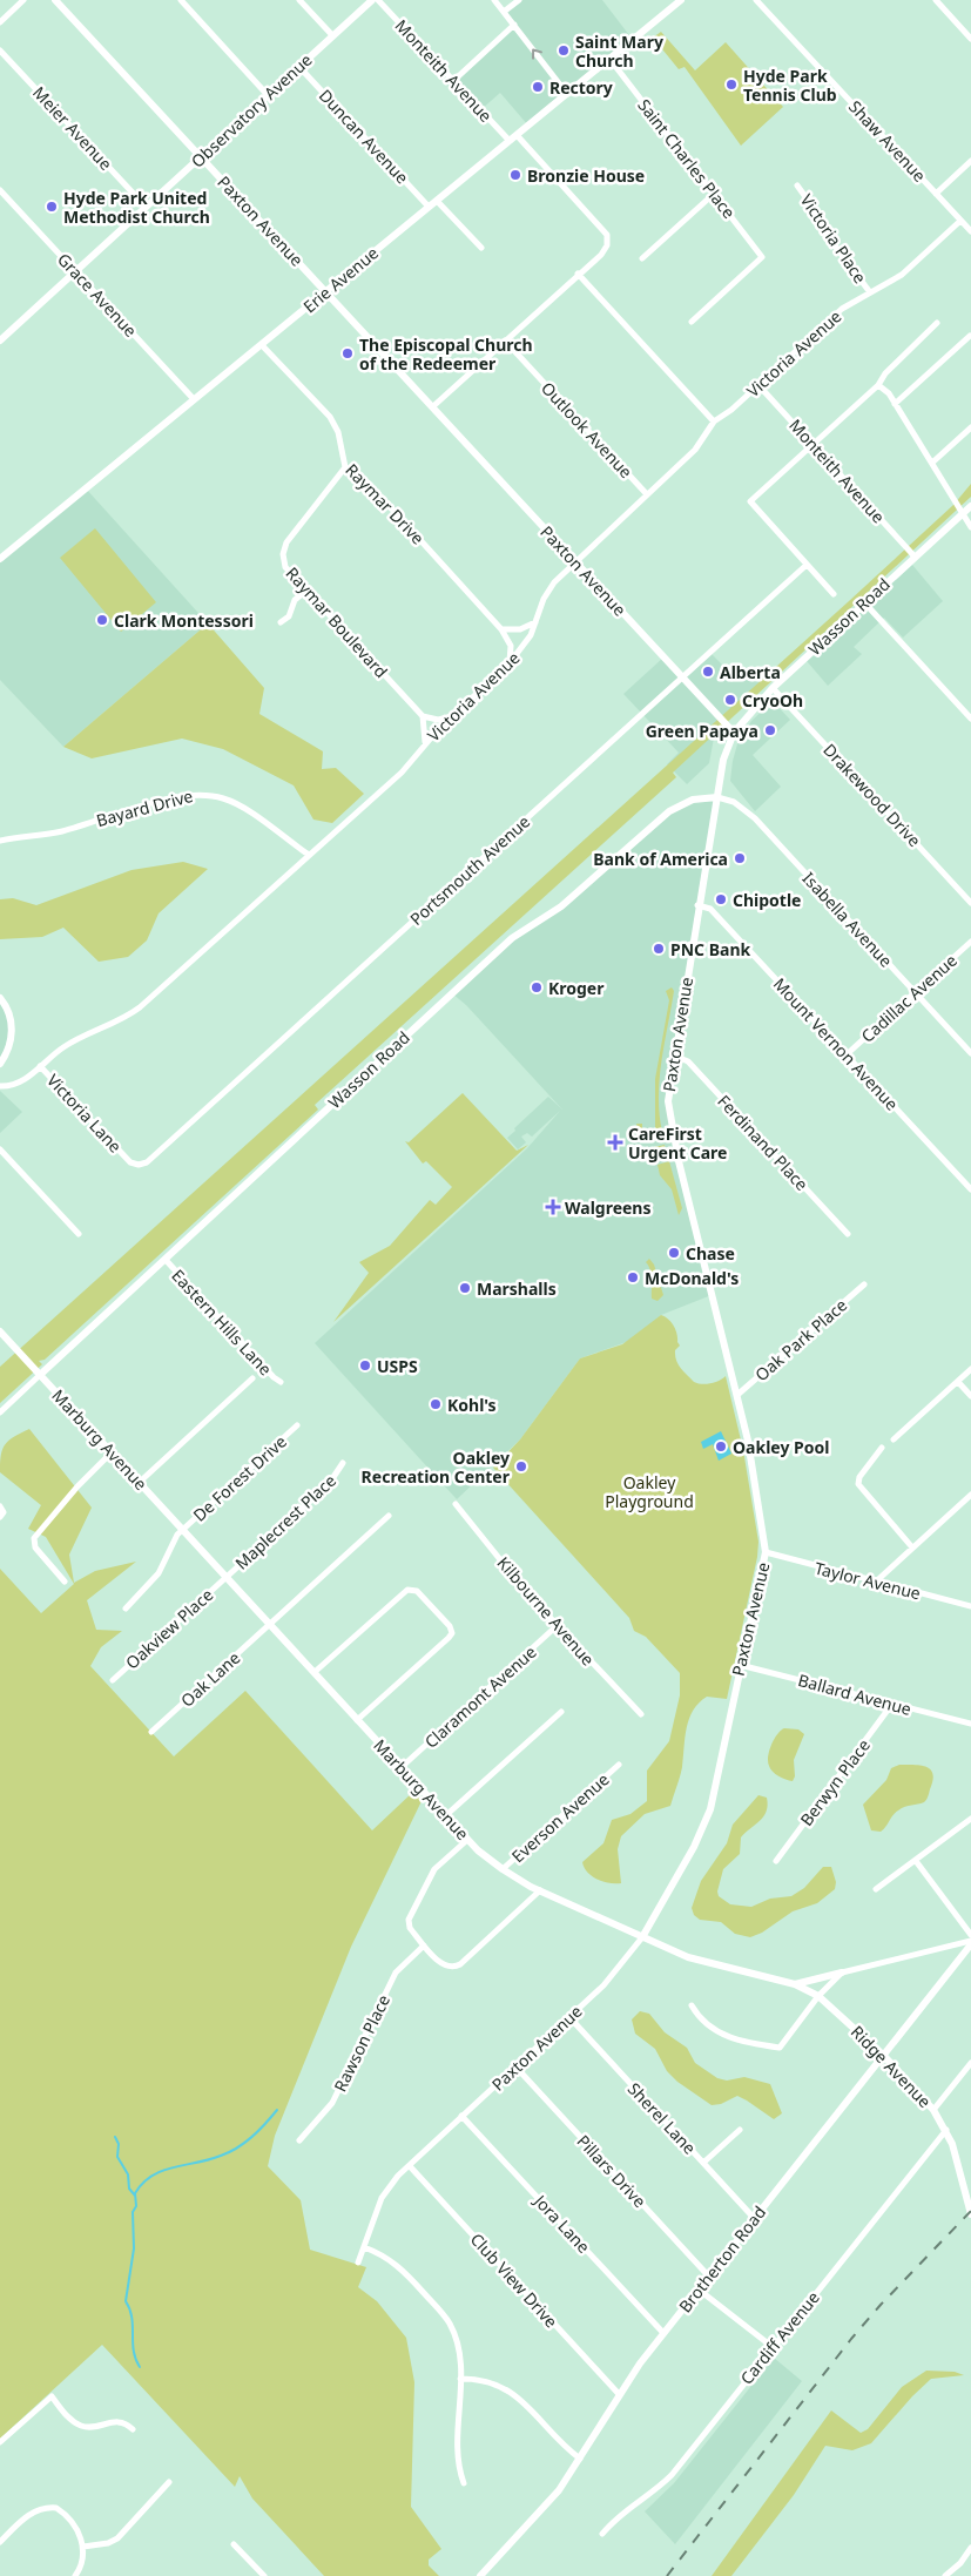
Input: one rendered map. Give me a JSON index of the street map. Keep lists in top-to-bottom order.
{
  "streets": {
    "street": [
      "Monteith Avenue",
      "Observatory Avenue",
      "Meier Avenue",
      "Duncan Avenue",
      "Shaw Avenue",
      "Saint Charles Place",
      "Paxton Avenue",
      "Victoria Place",
      "Erie Avenue",
      "Grace Avenue",
      "Victoria Avenue",
      "Outlook Avenue",
      "Raymar Drive",
      "Wasson Road",
      "Raymar Boulevard",
      "Drakewood Drive",
      "Bayard Drive",
      "Portsmouth Avenue",
      "Isabella Avenue",
      "Cadillac Avenue",
      "Mount Vernon Avenue",
      "Victoria Lane",
      "Ferdinand Place",
      "Eastern Hills Lane",
      "Oak Park Place",
      "Marburg Avenue",
      "De Forest Drive",
      "Maplecrest Place",
      "Taylor Avenue",
      "Kilbourne Avenue",
      "Oakview Place",
      "Oak Lane",
      "Ballard Avenue",
      "Claramont Avenue",
      "Berwyn Place",
      "Everson Avenue",
      "Rawson Place",
      "Ridge Avenue",
      "Sherel Lane",
      "Pillars Drive",
      "Jora Lane",
      "Brotherton Road",
      "Club View Drive",
      "Cardiff Avenue"
    ]
  },
  "crossings": [
    ["Monteith Avenue", "Erie Avenue"],
    ["Monteith Avenue", "Victoria Avenue"],
    ["Monteith Avenue", "Wasson Road"],
    ["Observatory Avenue", "Meier Avenue"],
    ["Observatory Avenue", "Duncan Avenue"],
    ["Observatory Avenue", "Paxton Avenue"],
    ["Observatory Avenue", "Grace Avenue"],
    ["Duncan Avenue", "Erie Avenue"],
    ["Shaw Avenue", "Victoria Avenue"],
    ["Saint Charles Place", "Erie Avenue"],
    ["Paxton Avenue", "Erie Avenue"],
    ["Paxton Avenue", "Victoria Avenue"],
    ["Paxton Avenue", "Wasson Road"],
    ["Paxton Avenue", "Portsmouth Avenue"],
    ["Paxton Avenue", "Isabella Avenue"],
    ["Paxton Avenue", "Mount Vernon Avenue"],
    ["Paxton Avenue", "Ferdinand Place"],
    ["Paxton Avenue", "Oak Park Place"],
    ["Paxton Avenue", "Marburg Avenue"],
    ["Paxton Avenue", "Taylor Avenue"],
    ["Paxton Avenue", "Ballard Avenue"],
    ["Paxton Avenue", "Sherel Lane"],
    ["Paxton Avenue", "Pillars Drive"],
    ["Paxton Avenue", "Jora Lane"],
    ["Paxton Avenue", "Club View Drive"],
    ["Victoria Place", "Victoria Avenue"],
    ["Erie Avenue", "Grace Avenue"],
    ["Erie Avenue", "Raymar Drive"],
    ["Victoria Avenue", "Outlook Avenue"],
    ["Victoria Avenue", "Raymar Drive"],
    ["Victoria Avenue", "Bayard Drive"],
    ["Victoria Avenue", "Victoria Lane"],
    ["Raymar Drive", "Raymar Boulevard"],
    ["Wasson Road", "Drakewood Drive"],
    ["Wasson Road", "Isabella Avenue"],
    ["Wasson Road", "Eastern Hills Lane"],
    ["Wasson Road", "Marburg Avenue"],
    ["Portsmouth Avenue", "Victoria Lane"],
    ["Isabella Avenue", "Cadillac Avenue"],
    ["Cadillac Avenue", "Mount Vernon Avenue"],
    ["Marburg Avenue", "De Forest Drive"],
    ["Marburg Avenue", "Maplecrest Place"],
    ["Marburg Avenue", "Oakview Place"],
    ["Marburg Avenue", "Oak Lane"],
    ["Marburg Avenue", "Claramont Avenue"],
    ["Marburg Avenue", "Everson Avenue"],
    ["Marburg Avenue", "Ridge Avenue"],
    ["Maplecrest Place", "Oakview Place"],
    ["Kilbourne Avenue", "Claramont Avenue"],
    ["Ballard Avenue", "Berwyn Place"],
    ["Ridge Avenue", "Brotherton Road"],
    ["Ridge Avenue", "Cardiff Avenue"],
    ["Sherel Lane", "Brotherton Road"],
    ["Pillars Drive", "Brotherton Road"],
    ["Jora Lane", "Brotherton Road"],
    ["Brotherton Road", "Club View Drive"]
  ],
  "parks": ["Oakley Playground"],
  "places": {
    "other": [
      "Saint Mary Church",
      "Hyde Park Tennis Club",
      "Rectory",
      "Bronzie House",
      "Hyde Park United Methodist Church",
      "The Episcopal Church of the Redeemer",
      "Clark Montessori",
      "Alberta",
      "CryoOh",
      "Green Papaya",
      "Bank of America",
      "Chipotle",
      "PNC Bank",
      "Kroger",
      "Chase",
      "McDonald's",
      "Marshalls",
      "USPS",
      "Kohl's",
      "Oakley Pool",
      "Oakley Recreation Center"
    ],
    "health": ["CareFirst Urgent Care", "Walgreens"]
  }
}
